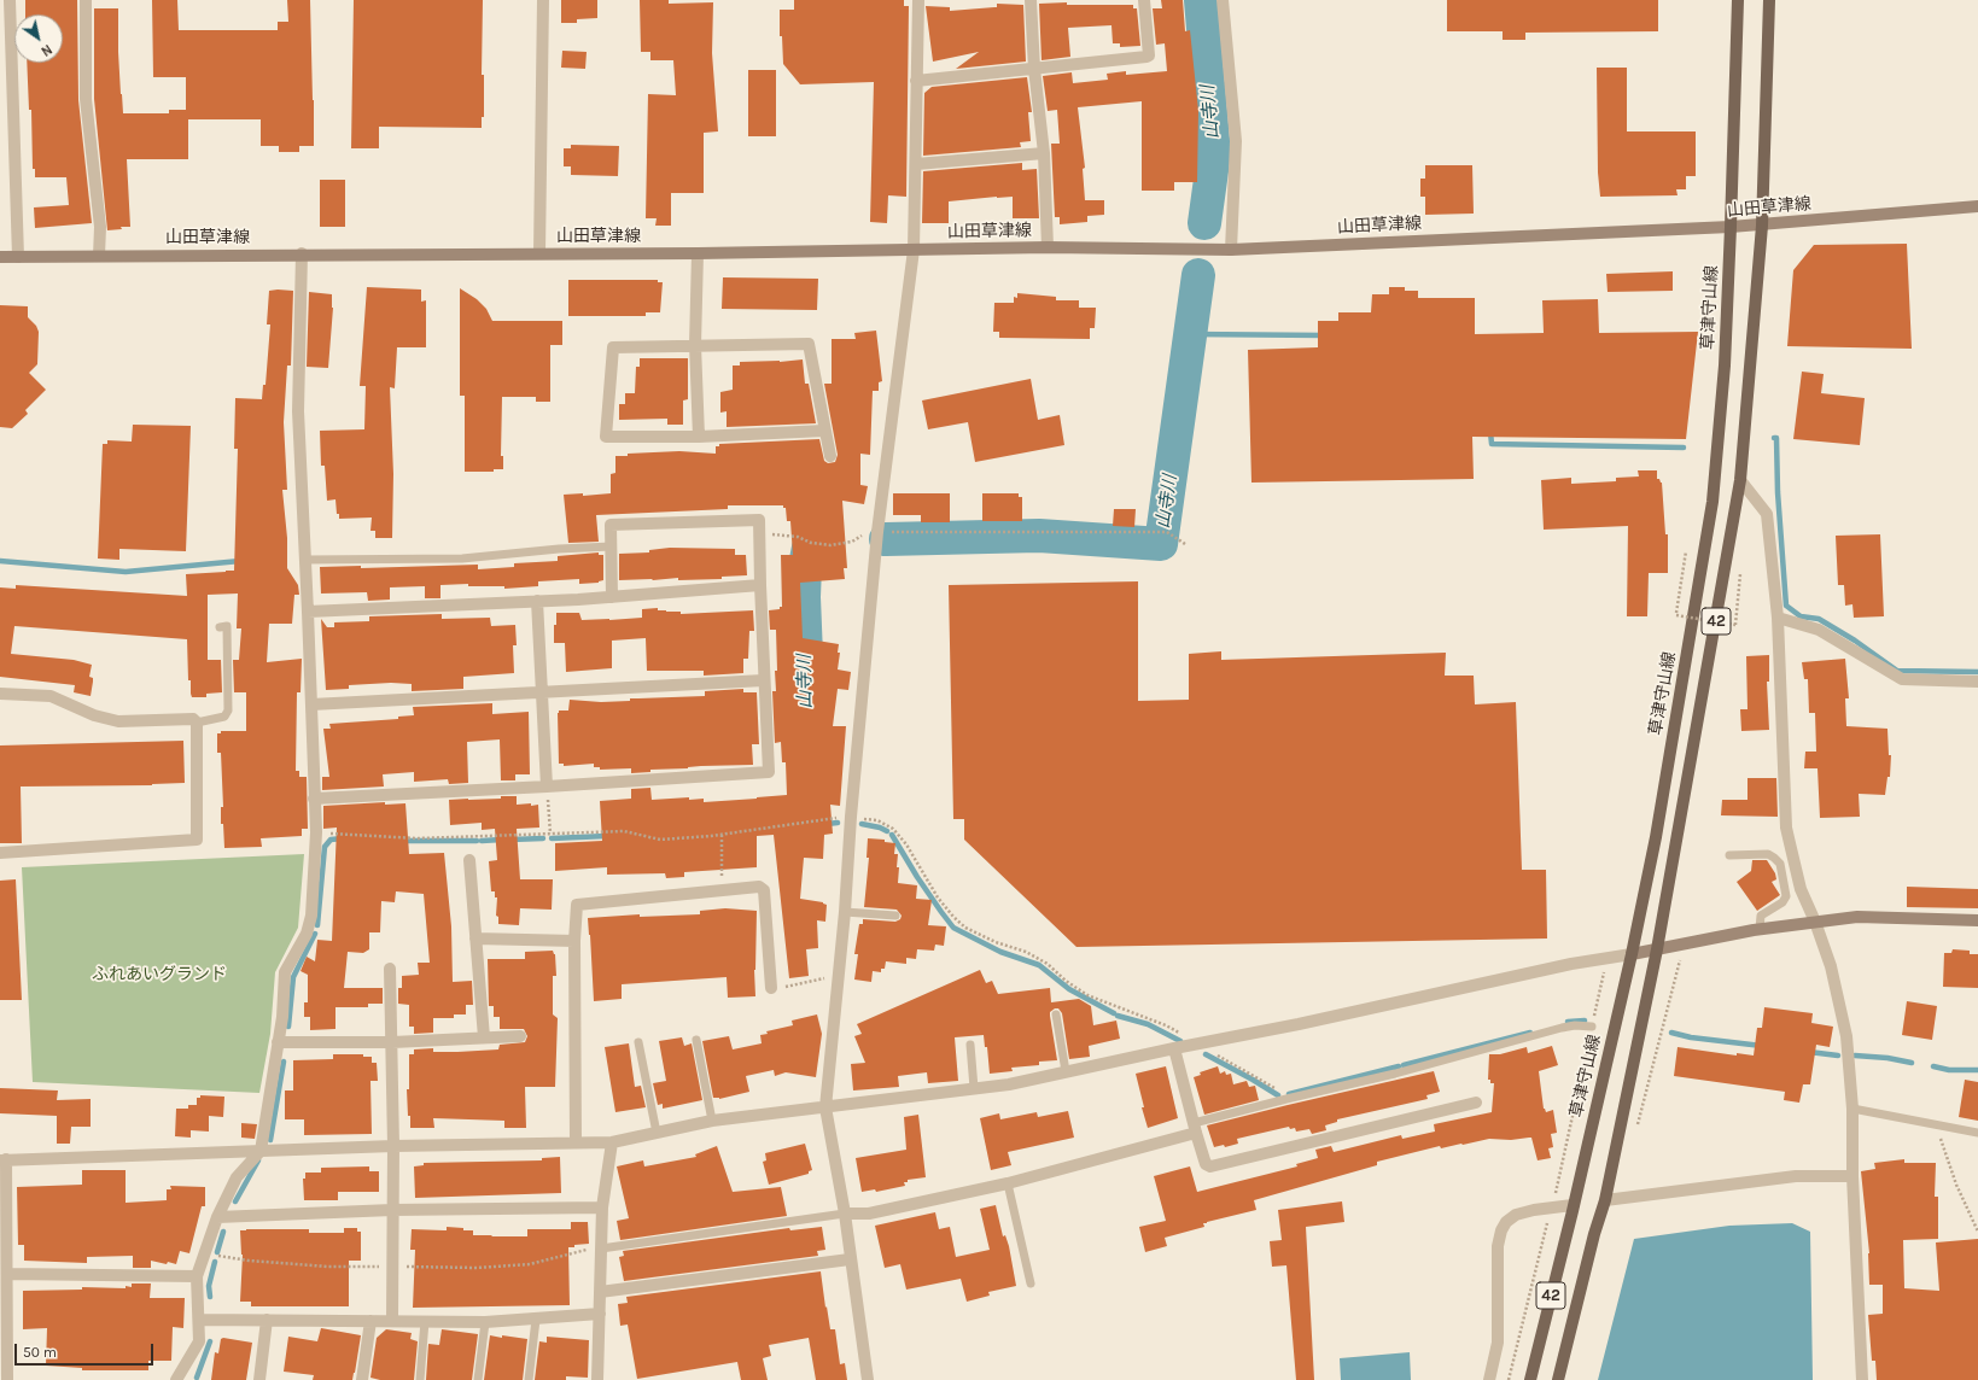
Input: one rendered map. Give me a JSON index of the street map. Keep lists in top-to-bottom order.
{
  "streets": {
    "main road": ["山田草津線", "草津守山線", "42"]
  },
  "crossings": [
    ["山田草津線", "草津守山線"],
    ["山田草津線", "42"]
  ],
  "water": ["山寺川"],
  "parks": ["ふれあいグランド"],
  "scale_bar": "50 m",
  "north": "bottom right"
}
